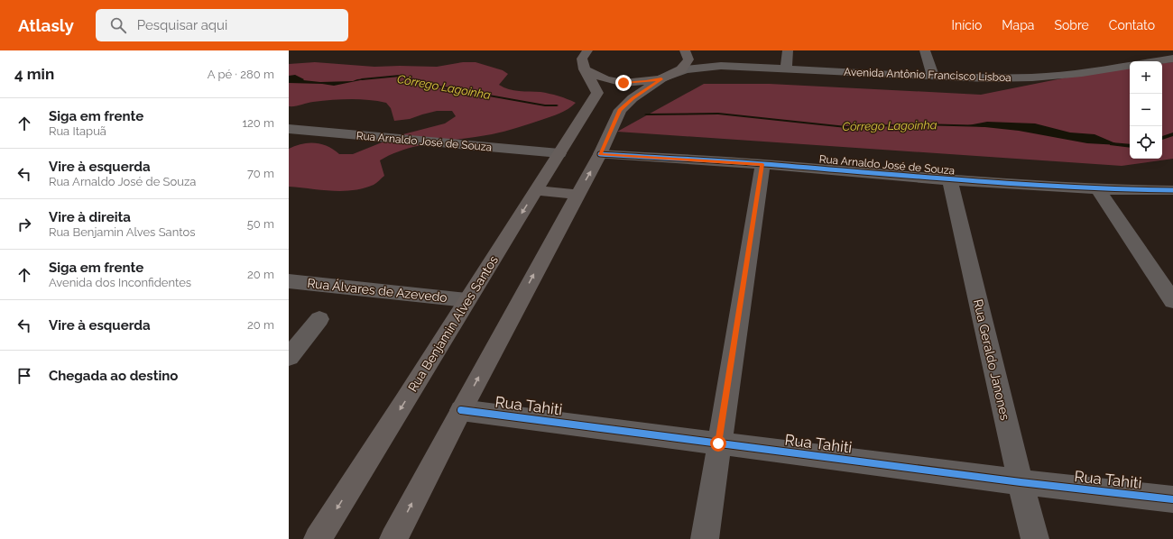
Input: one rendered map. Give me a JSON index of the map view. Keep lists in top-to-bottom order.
{
  "streets": {
    "main road": ["Rua Benjamin Alves Santos"],
    "street": [
      "Avenida Antônio Francisco Lisboa",
      "Rua Arnaldo José de Souza",
      "Rua Álvares de Azevedo",
      "Rua Geraldo Janones",
      "Rua Tahiti"
    ]
  },
  "crossings": [
    ["Rua Arnaldo José de Souza", "Rua Benjamin Alves Santos"],
    ["Rua Arnaldo José de Souza", "Rua Geraldo Janones"],
    ["Rua Álvares de Azevedo", "Rua Benjamin Alves Santos"],
    ["Rua Geraldo Janones", "Rua Tahiti"]
  ],
  "water": ["Córrego Lagoinha"],
  "page": {
    "header": "Atlasly",
    "search": "Pesquisar aqui",
    "nav": [
      "Início",
      "Mapa",
      "Sobre",
      "Contato"
    ],
    "heading": ["4 min", "A pé · 280 m"],
    "map_buttons": ["+", "−"],
    "list": [
      ["Siga em frente", "Rua Itapuã", "120 m"],
      ["Vire à esquerda", "Rua Arnaldo José de Souza", "70 m"],
      ["Vire à direita", "Rua Benjamin Alves Santos", "50 m"],
      ["Siga em frente", "Avenida dos Inconfidentes", "20 m"],
      ["Vire à esquerda", "20 m"],
      "Chegada ao destino"
    ]
  }
}
